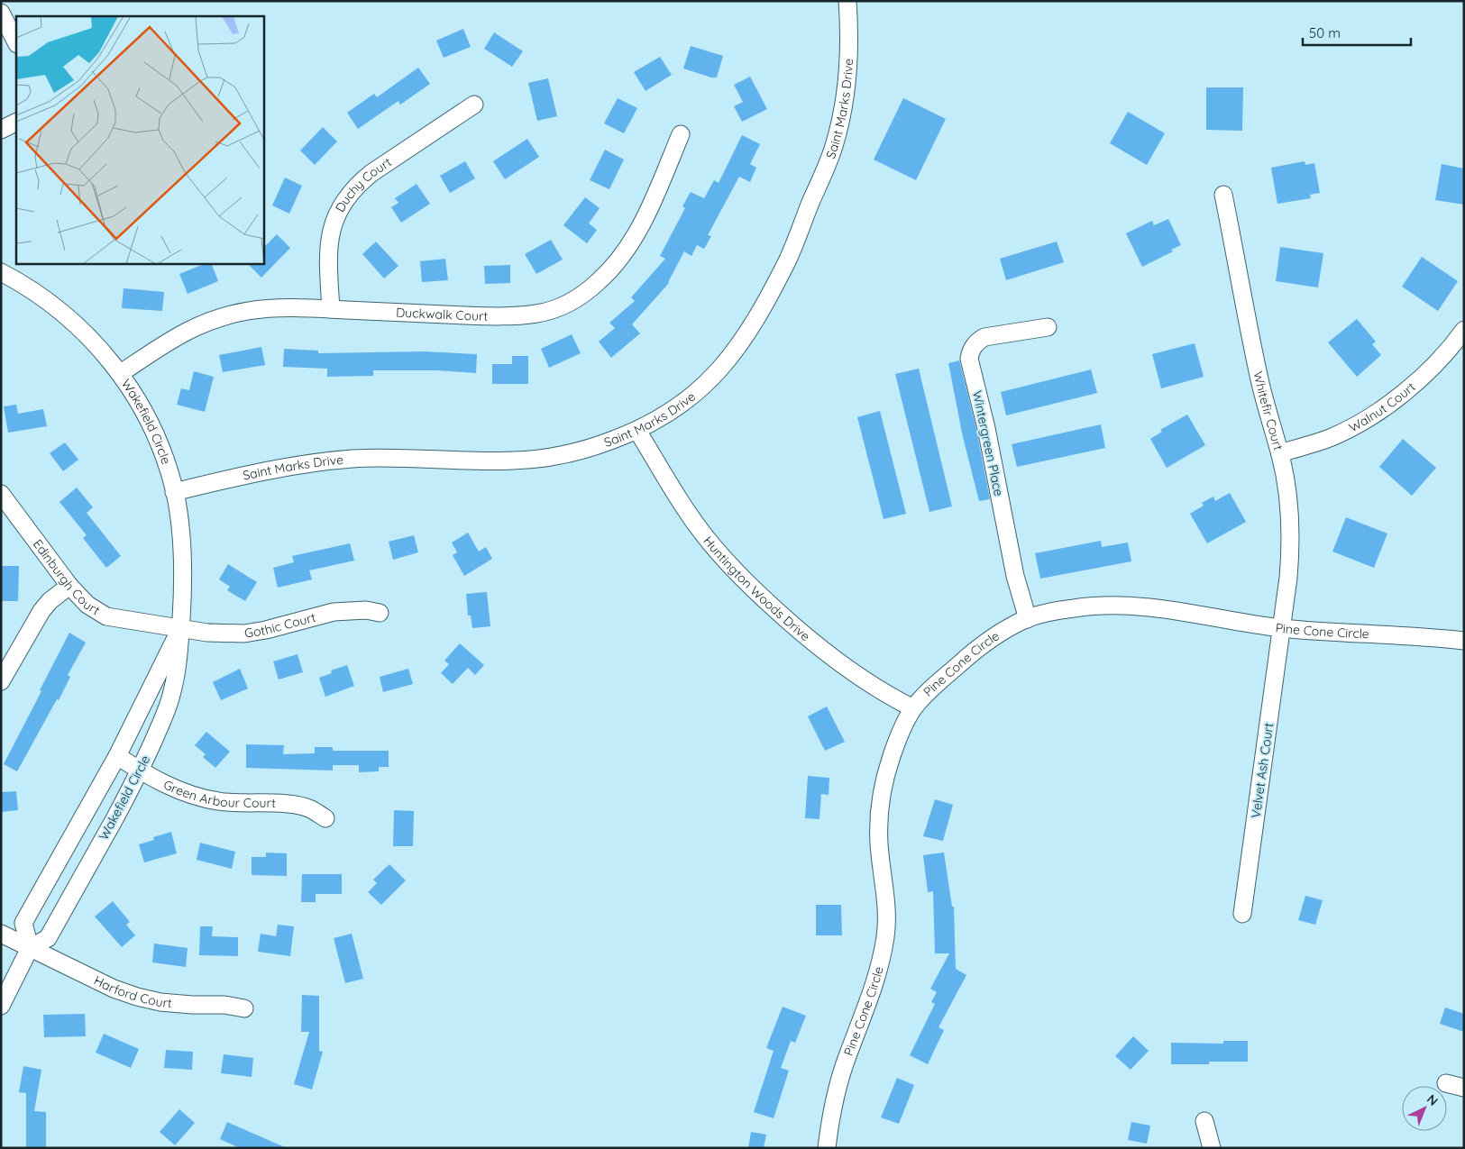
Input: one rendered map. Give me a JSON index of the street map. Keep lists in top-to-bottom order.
{
  "streets": {
    "street": [
      "Saint Marks Drive",
      "Duchy Court",
      "Duckwalk Court",
      "Walnut Court",
      "Whitefir Court",
      "Wakefield Circle",
      "Wintergreen Place",
      "Edinburgh Court",
      "Huntington Woods Drive",
      "Gothic Court",
      "Pine Cone Circle",
      "Velvet Ash Court",
      "Green Arbour Court",
      "Harford Court"
    ]
  },
  "crossings": [
    ["Saint Marks Drive", "Wakefield Circle"],
    ["Saint Marks Drive", "Huntington Woods Drive"],
    ["Duchy Court", "Duckwalk Court"],
    ["Duckwalk Court", "Wakefield Circle"],
    ["Walnut Court", "Whitefir Court"],
    ["Whitefir Court", "Pine Cone Circle"],
    ["Whitefir Court", "Velvet Ash Court"],
    ["Wakefield Circle", "Edinburgh Court"],
    ["Wakefield Circle", "Gothic Court"],
    ["Wakefield Circle", "Green Arbour Court"],
    ["Wakefield Circle", "Harford Court"],
    ["Wintergreen Place", "Pine Cone Circle"],
    ["Edinburgh Court", "Gothic Court"],
    ["Huntington Woods Drive", "Pine Cone Circle"],
    ["Pine Cone Circle", "Velvet Ash Court"]
  ],
  "scale_bar": "50 m",
  "north": "top right"
}
